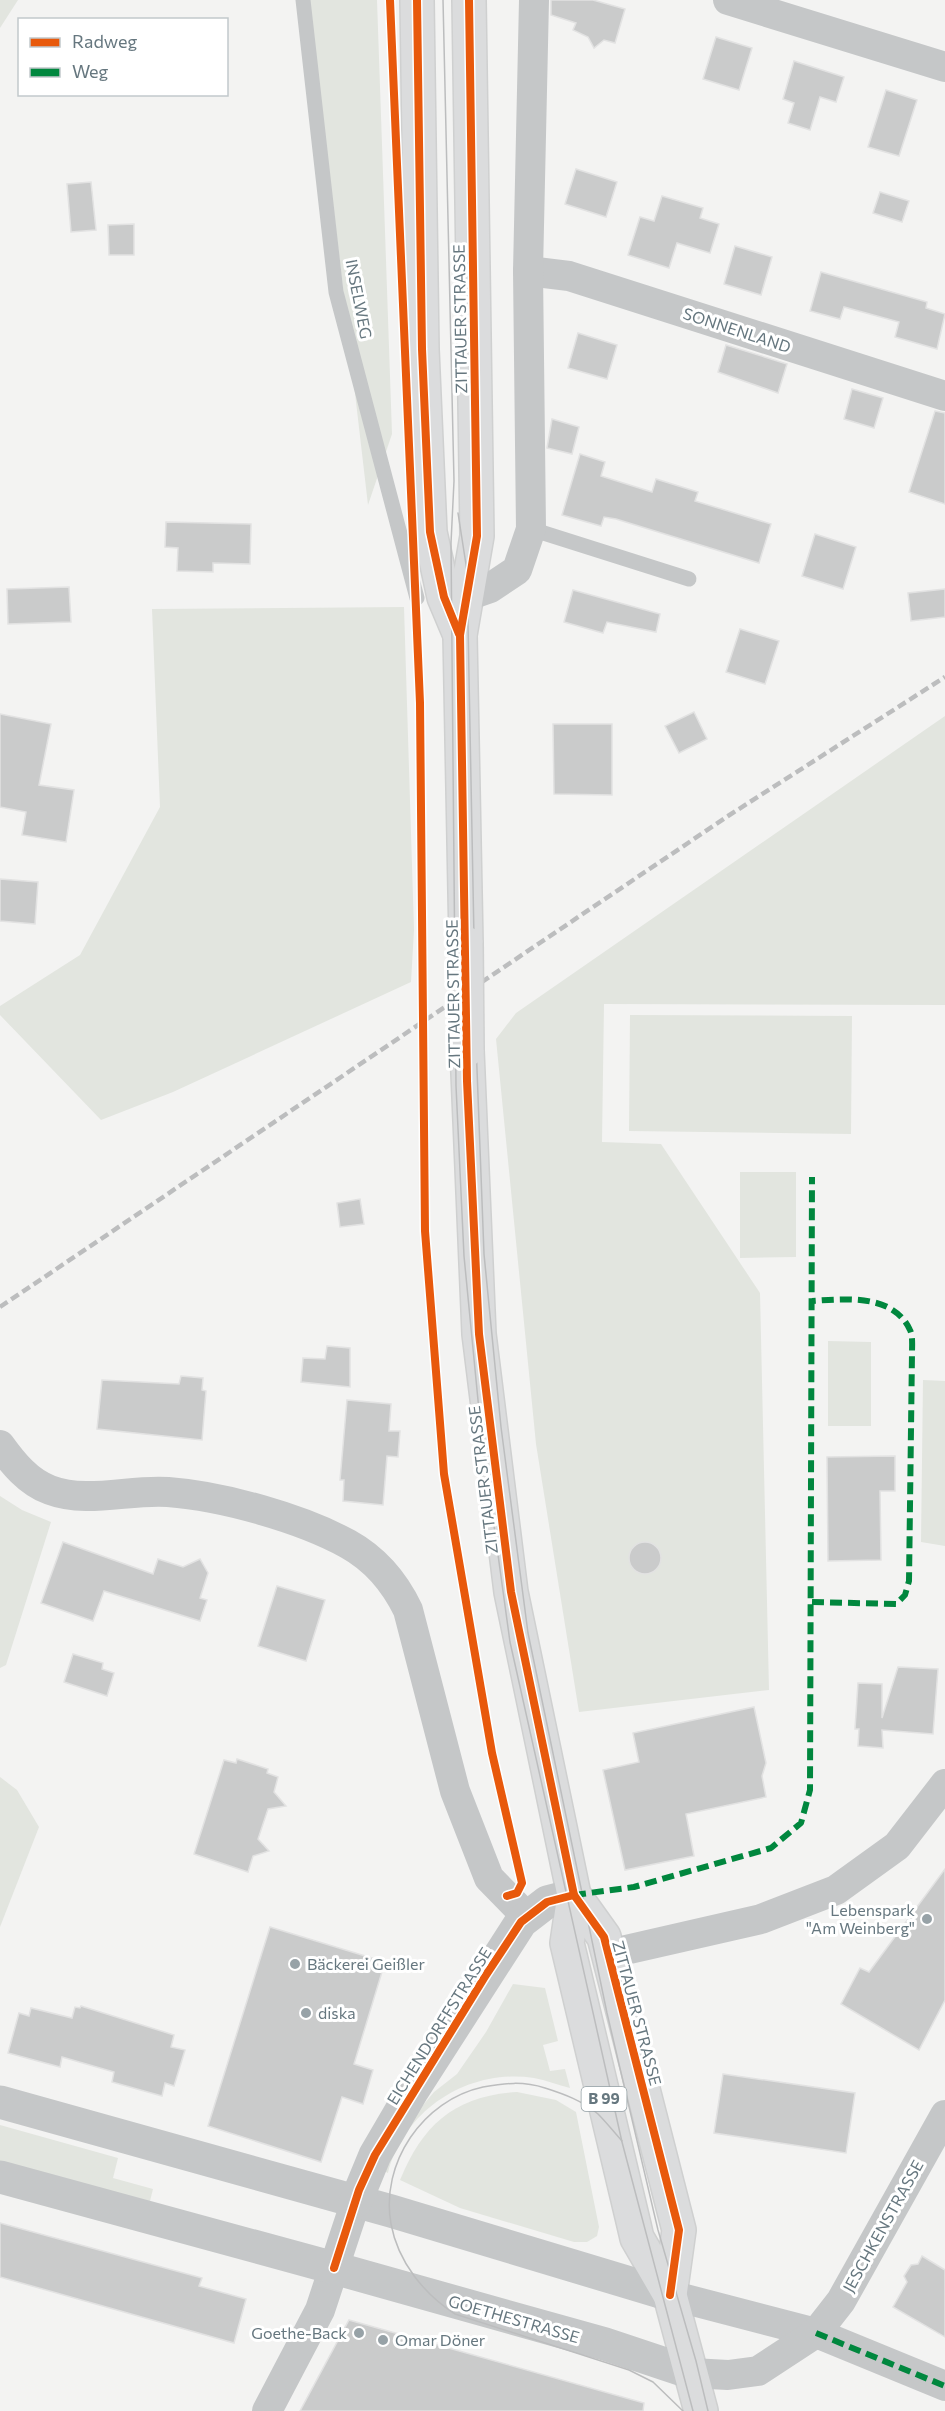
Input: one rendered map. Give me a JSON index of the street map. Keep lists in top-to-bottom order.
{
  "streets": {
    "main road": ["ZITTAUER STRASSE", "B 99"],
    "street": [
      "SONNENLAND",
      "EICHENDORFFSTRASSE",
      "JESCHKENSTRASSE",
      "GOETHESTRASSE"
    ],
    "lane": ["INSELWEG"]
  },
  "crossings": [
    ["INSELWEG", "ZITTAUER STRASSE"],
    ["ZITTAUER STRASSE", "EICHENDORFFSTRASSE"],
    ["ZITTAUER STRASSE", "JESCHKENSTRASSE"],
    ["ZITTAUER STRASSE", "GOETHESTRASSE"],
    ["JESCHKENSTRASSE", "GOETHESTRASSE"]
  ],
  "places": [
    "Lebenspark \"Am Weinberg\"",
    "Bäckerei Geißler",
    "diska",
    "Goethe-Back",
    "Omar Döner"
  ],
  "legend": ["Radweg", "Weg"]
}
